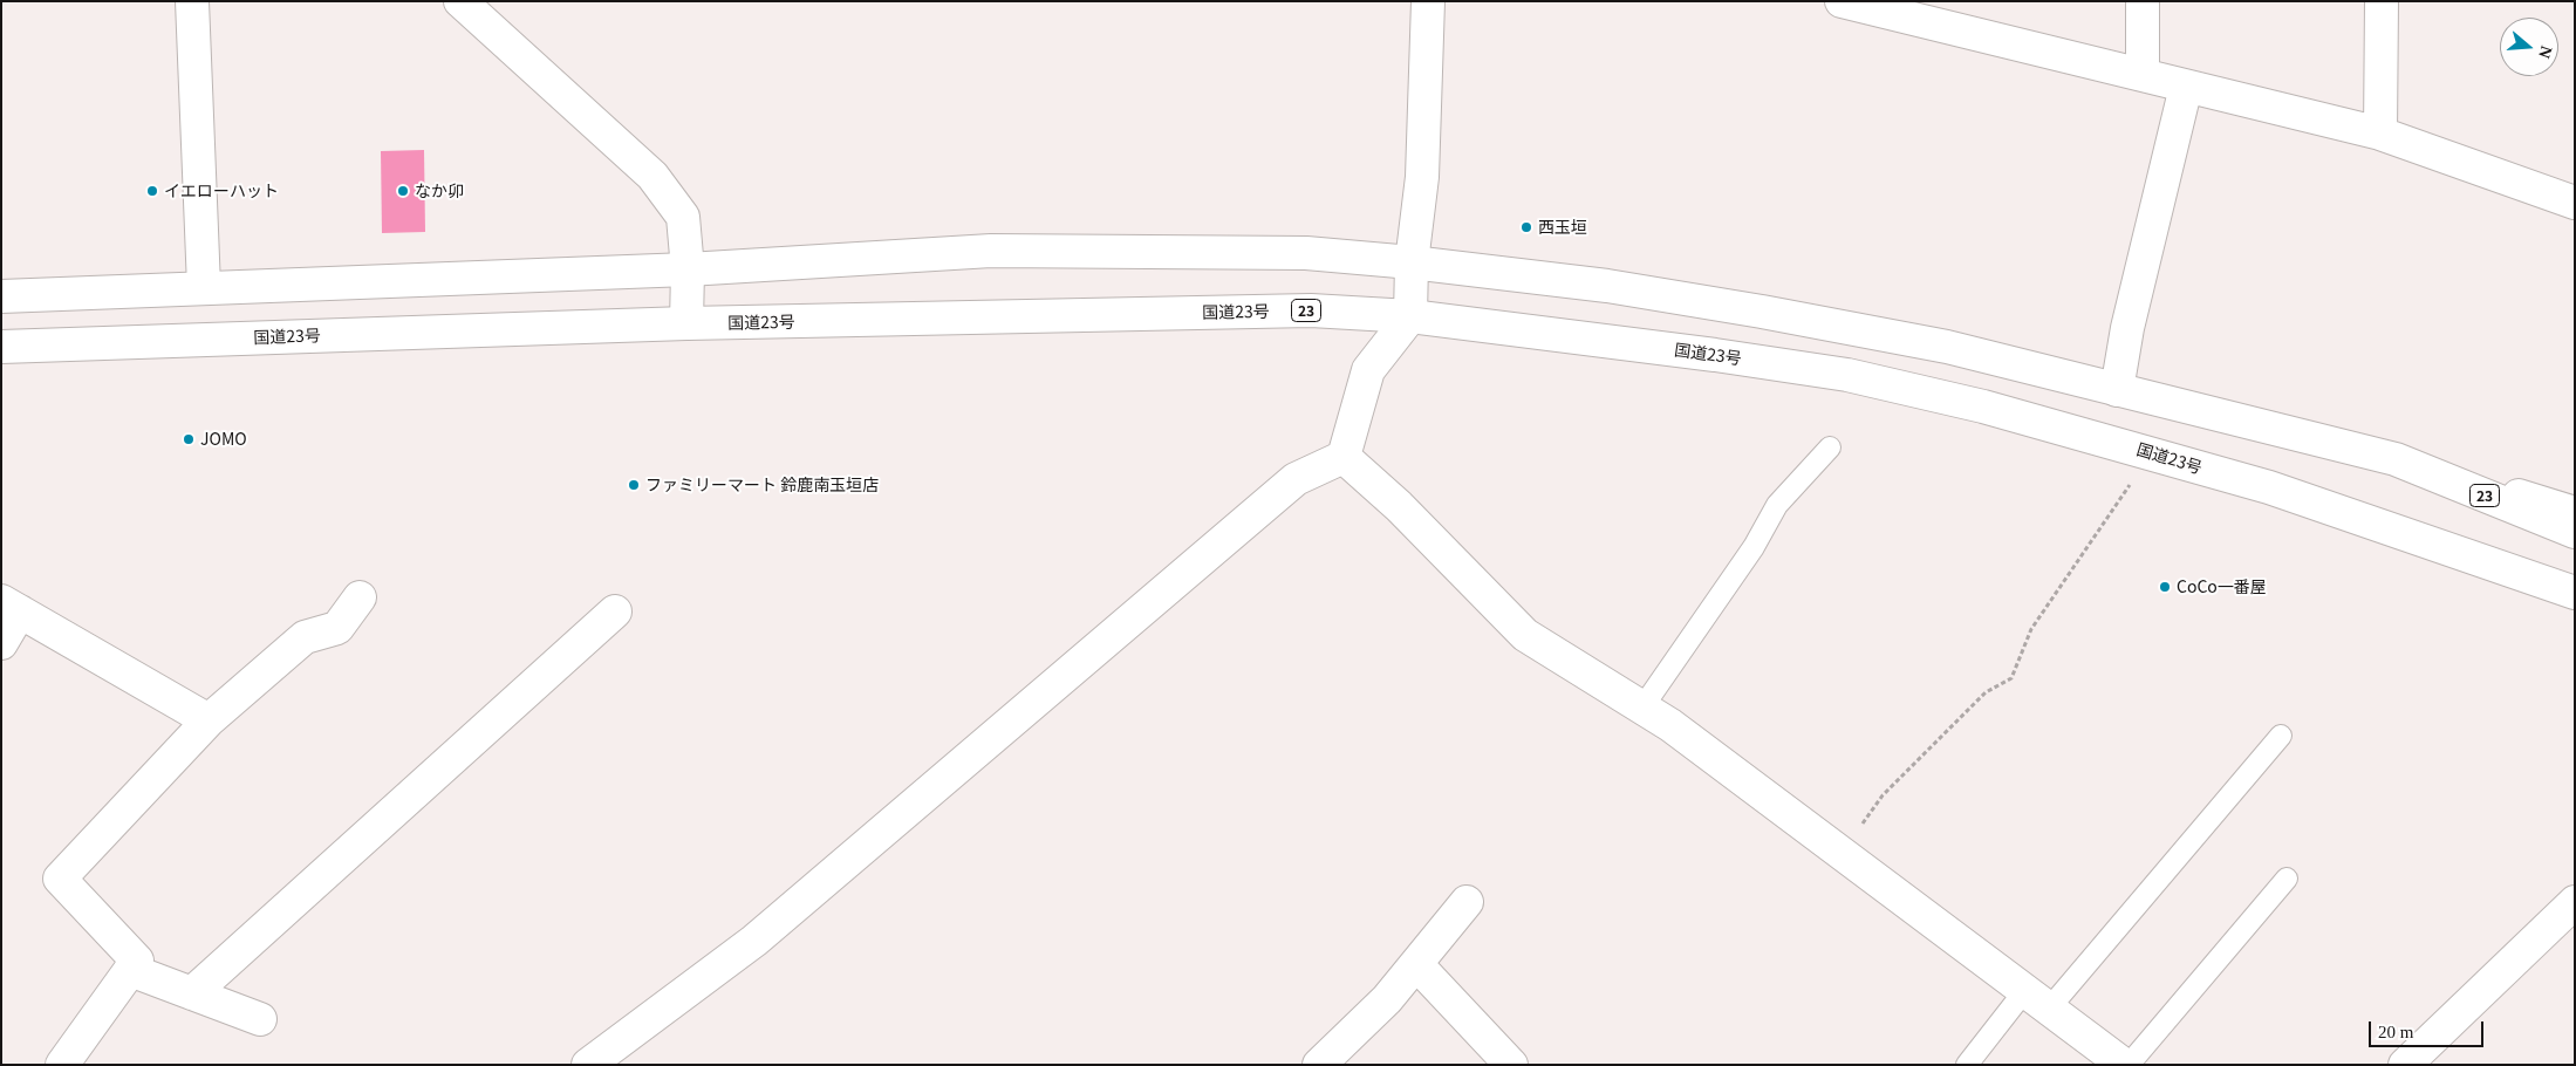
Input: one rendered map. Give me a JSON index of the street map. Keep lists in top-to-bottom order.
{
  "streets": {
    "main road": ["23", "国道23号"]
  },
  "places": [
    "イエローハット",
    "なか卯",
    "西玉垣",
    "JOMO",
    "ファミリーマート 鈴鹿南玉垣店",
    "CoCo一番屋"
  ],
  "scale_bar": "20 m",
  "north": "right"
}
